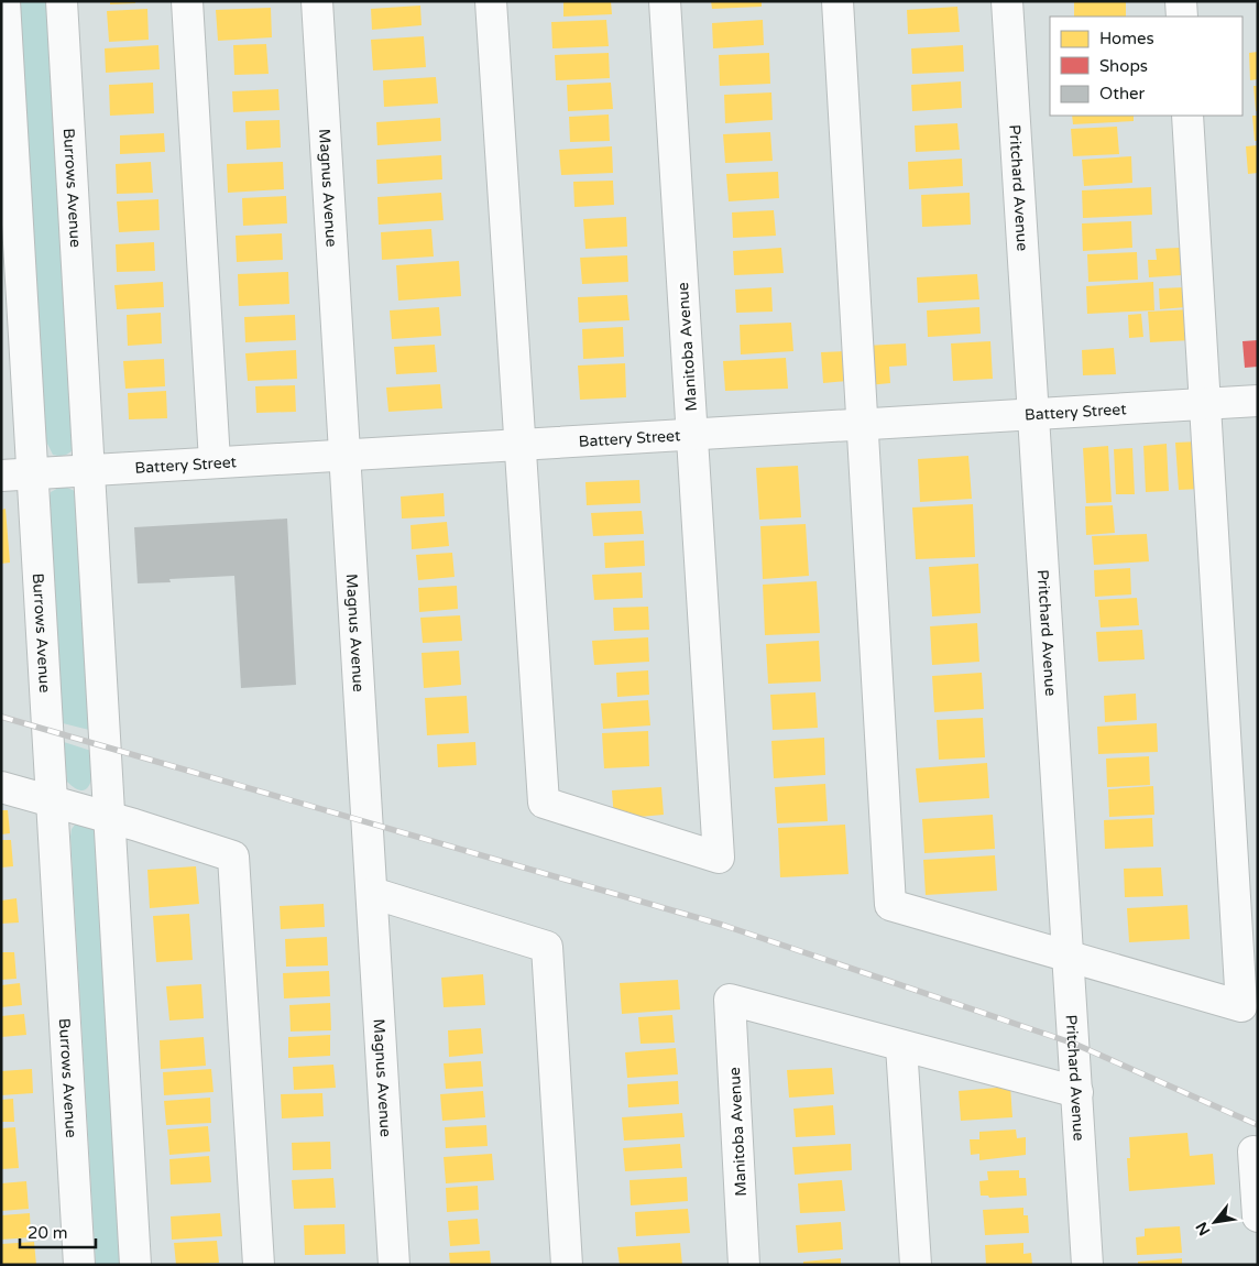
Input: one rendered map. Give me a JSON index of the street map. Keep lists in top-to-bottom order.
{
  "streets": {
    "street": [
      "Burrows Avenue",
      "Magnus Avenue",
      "Pritchard Avenue",
      "Manitoba Avenue",
      "Battery Street"
    ]
  },
  "crossings": [
    ["Burrows Avenue", "Battery Street"],
    ["Magnus Avenue", "Battery Street"],
    ["Pritchard Avenue", "Battery Street"],
    ["Manitoba Avenue", "Battery Street"]
  ],
  "legend": ["Homes", "Shops", "Other"],
  "scale_bar": "20 m",
  "north": "bottom left"
}
